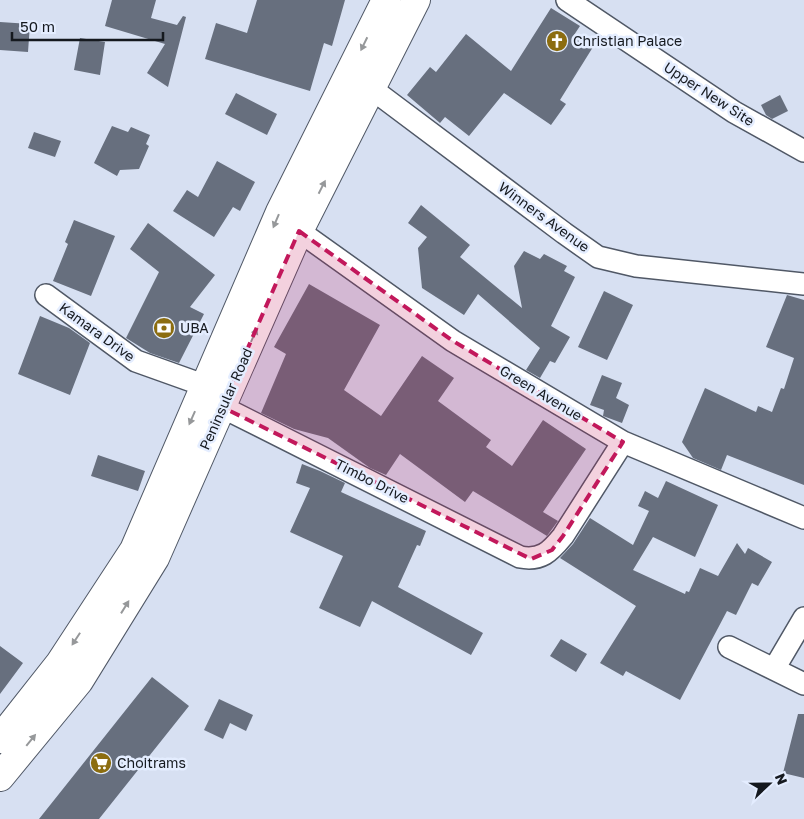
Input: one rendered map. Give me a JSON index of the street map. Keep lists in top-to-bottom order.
{
  "streets": {
    "main road": ["Peninsular Road"],
    "street": [
      "Upper New Site",
      "Winners Avenue",
      "Kamara Drive",
      "Green Avenue",
      "Timbo Drive"
    ]
  },
  "crossings": [
    ["Winners Avenue", "Peninsular Road"],
    ["Kamara Drive", "Peninsular Road"],
    ["Green Avenue", "Peninsular Road"],
    ["Green Avenue", "Timbo Drive"],
    ["Peninsular Road", "Timbo Drive"]
  ],
  "places": {
    "church": ["Christian Palace"],
    "bank": ["UBA"],
    "supermarket": ["Choitrams"]
  },
  "scale_bar": "50 m",
  "north": "right"
}
